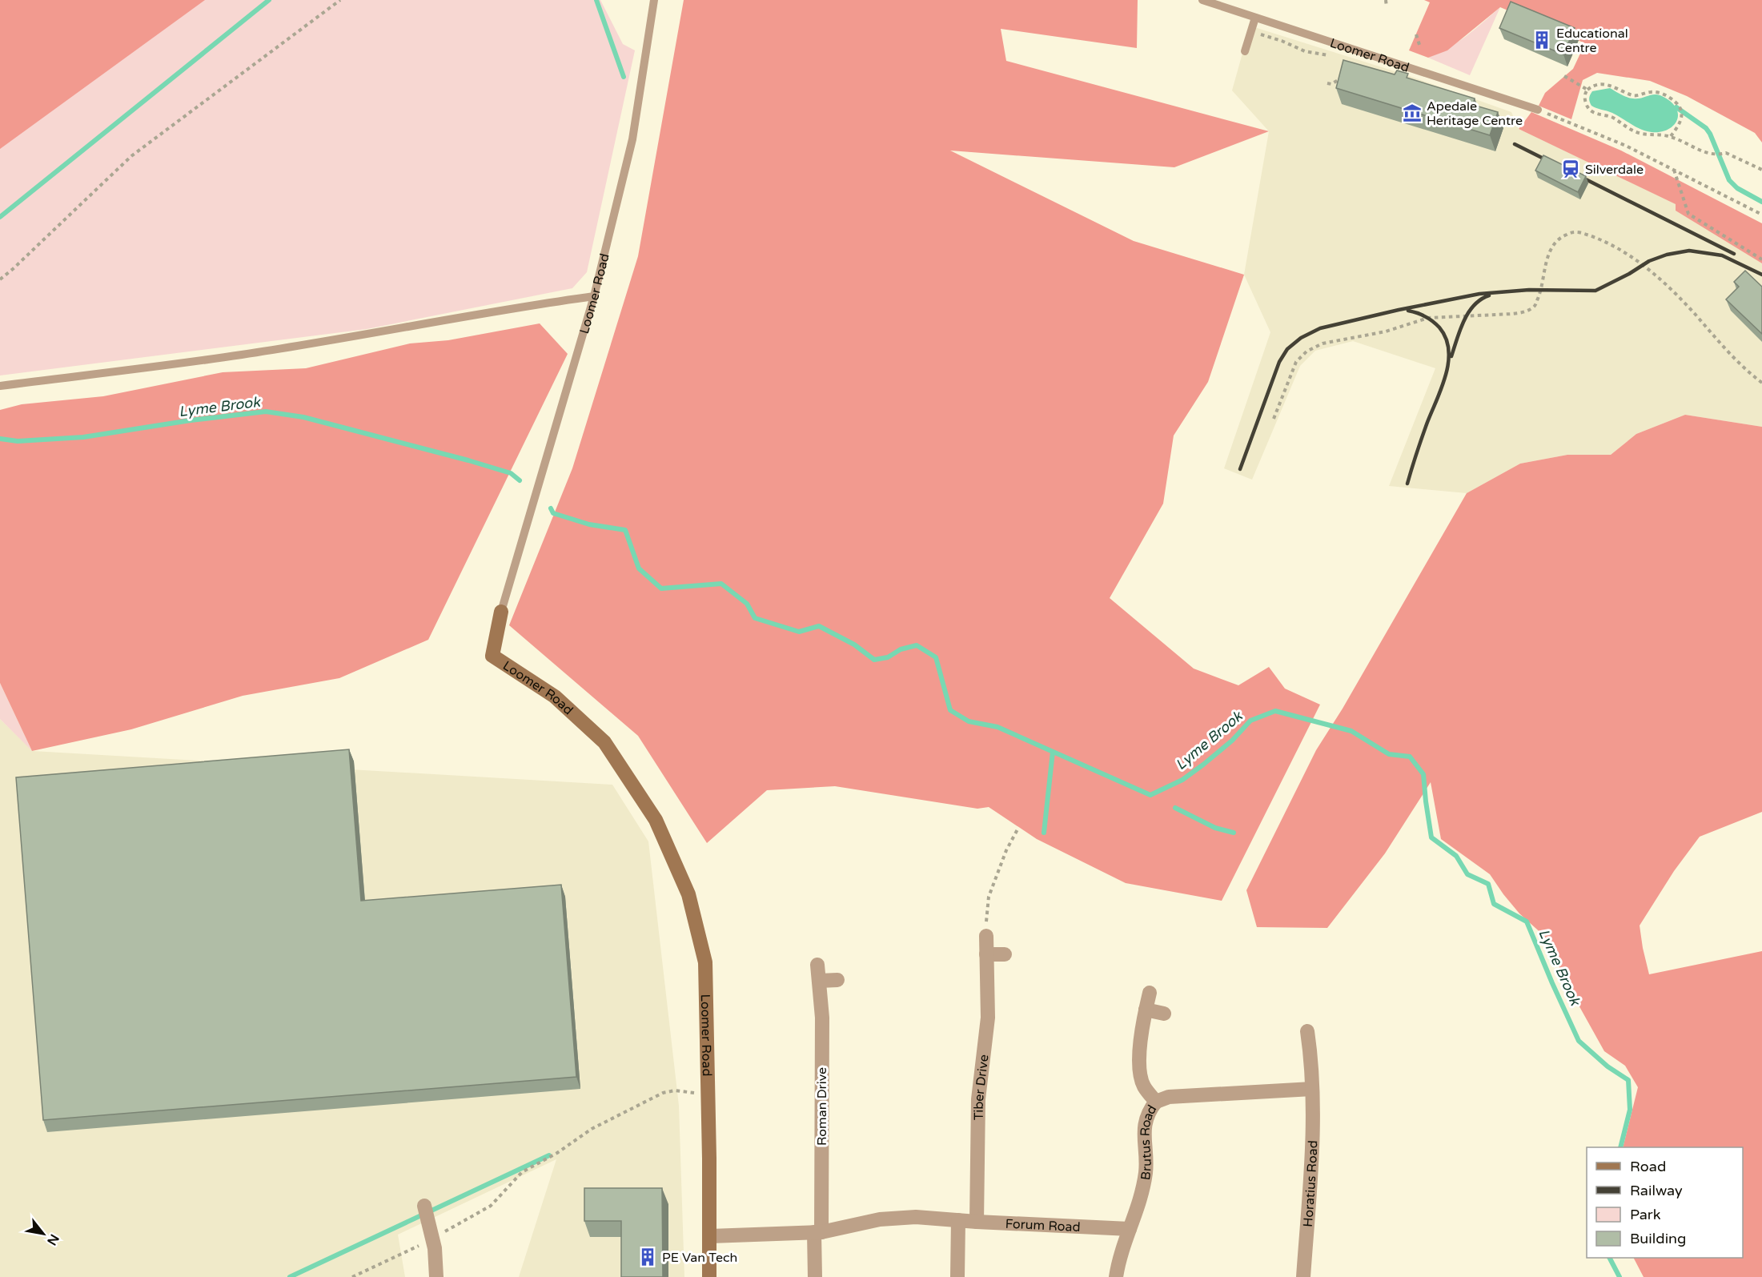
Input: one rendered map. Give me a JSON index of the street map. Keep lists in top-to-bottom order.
{
  "streets": {
    "street": [
      "Loomer Road",
      "Tiber Drive",
      "Roman Drive",
      "Brutus Road",
      "Horatius Road",
      "Forum Road"
    ]
  },
  "crossings": [
    ["Loomer Road", "Forum Road"],
    ["Tiber Drive", "Forum Road"],
    ["Roman Drive", "Forum Road"],
    ["Brutus Road", "Forum Road"]
  ],
  "water": ["Lyme Brook"],
  "places": {
    "building": ["Educational Centre", "PE Van Tech"],
    "museum": ["Apedale Heritage Centre"],
    "station": ["Silverdale"]
  },
  "legend": [
    "Road",
    "Railway",
    "Park",
    "Building"
  ],
  "north": "bottom right"
}
